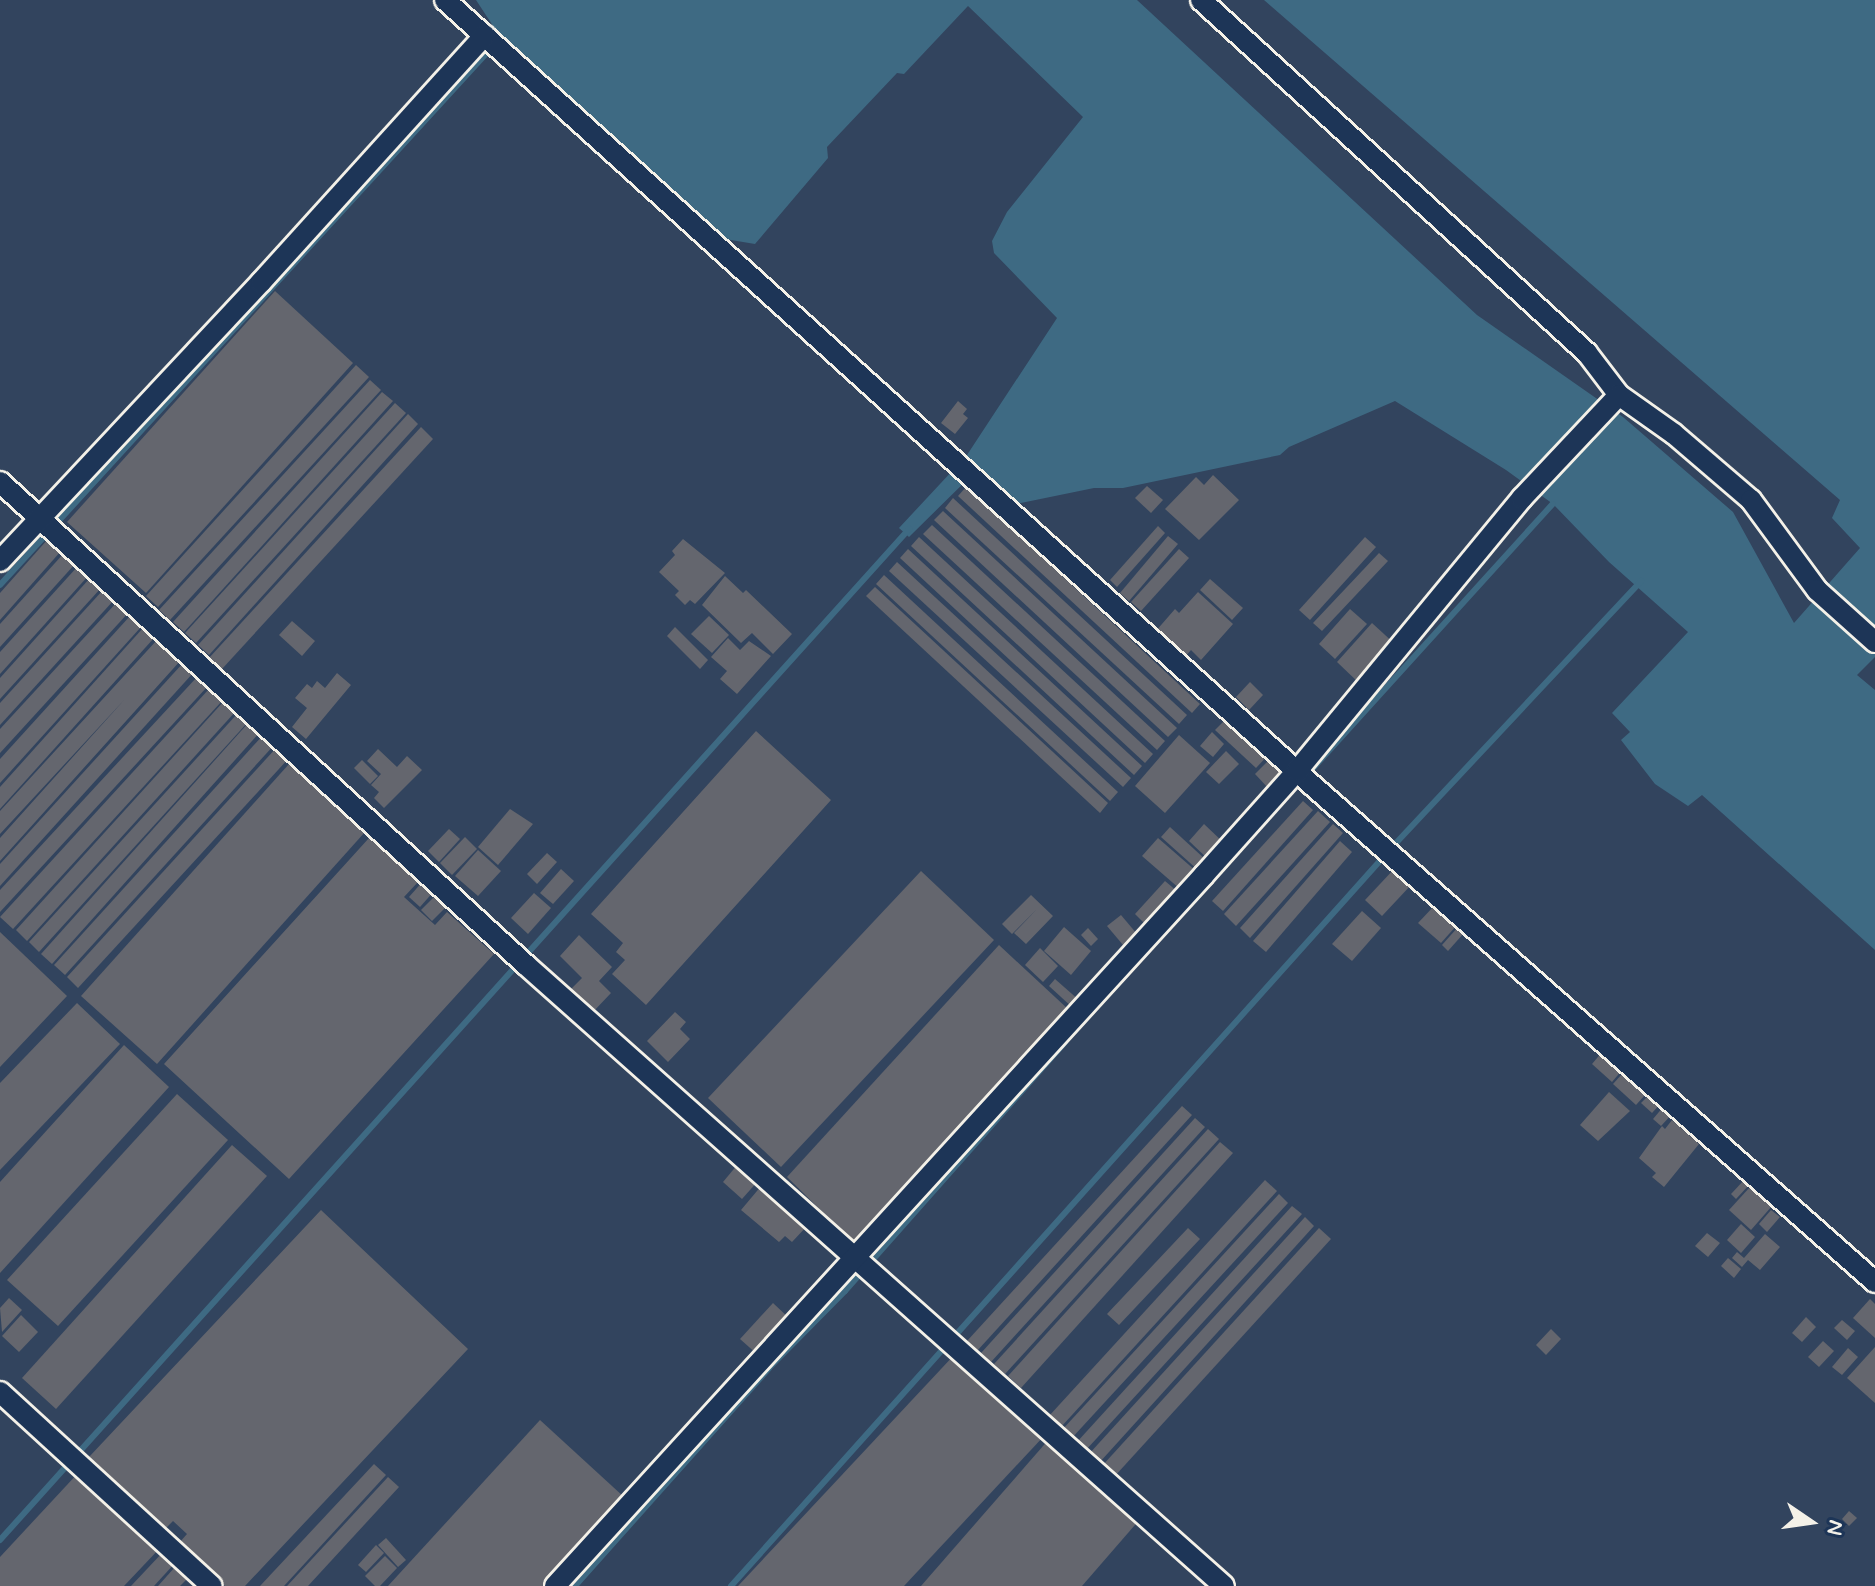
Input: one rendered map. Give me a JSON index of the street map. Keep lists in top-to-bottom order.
{
  "north": "right"
}
